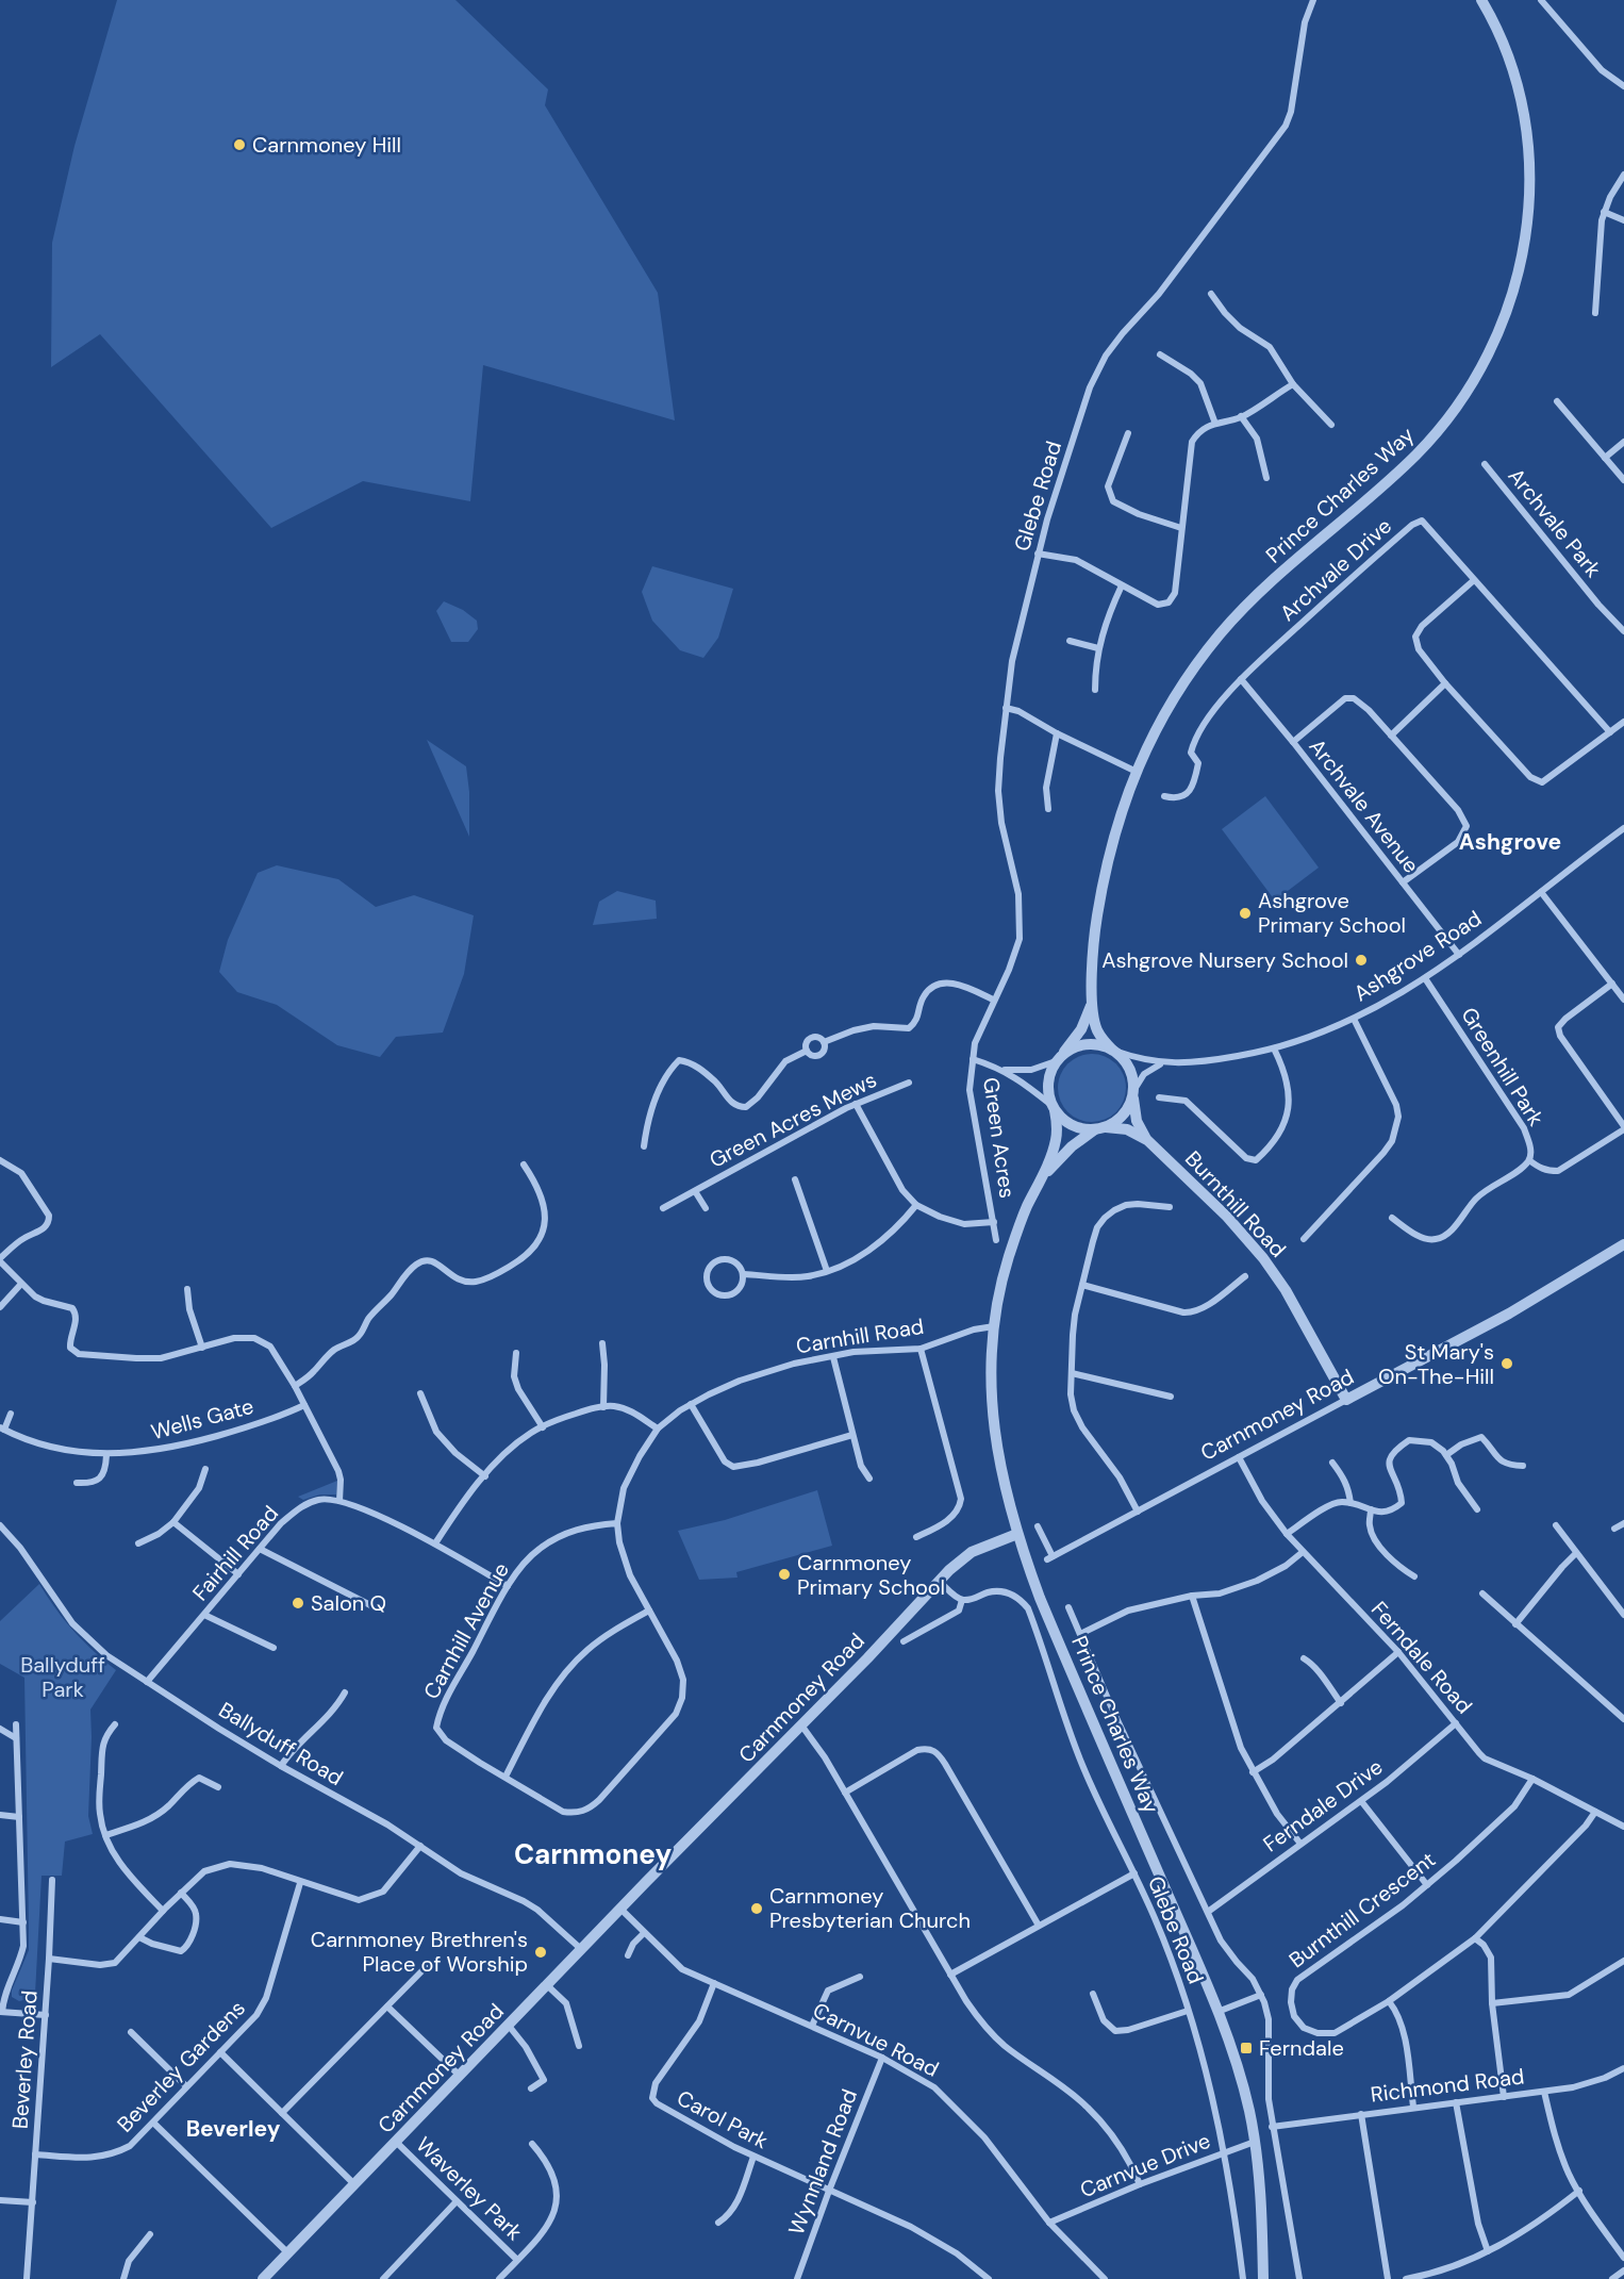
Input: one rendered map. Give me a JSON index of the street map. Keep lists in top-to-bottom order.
{
  "streets": {
    "street": [
      "Prince Charles Way",
      "Glebe Road",
      "Archvale Park",
      "Archvale Drive",
      "Archvale Avenue",
      "Ashgrove Road",
      "Greenhill Park",
      "Green Acres Mews",
      "Green Acres",
      "Burnthill Road",
      "Carnhill Road",
      "Carnmoney Road",
      "Wells Gate",
      "Fairhill Road",
      "Carnhill Avenue",
      "Ferndale Road",
      "Ballyduff Road",
      "Ferndale Drive",
      "Burnthill Crescent",
      "Carnvue Road",
      "Beverley Road",
      "Beverley Gardens",
      "Richmond Road",
      "Carol Park",
      "Wynnland Road",
      "Carnvue Drive",
      "Waverley Park"
    ]
  },
  "crossings": [
    ["Prince Charles Way", "Ashgrove Road"],
    ["Prince Charles Way", "Burnthill Road"],
    ["Prince Charles Way", "Carnhill Road"],
    ["Prince Charles Way", "Carnmoney Road"],
    ["Prince Charles Way", "Carnvue Drive"],
    ["Glebe Road", "Green Acres"],
    ["Glebe Road", "Carnvue Drive"],
    ["Archvale Drive", "Archvale Avenue"],
    ["Archvale Avenue", "Ashgrove Road"],
    ["Ashgrove Road", "Greenhill Park"],
    ["Ashgrove Road", "Burnthill Road"],
    ["Green Acres Mews", "Green Acres"],
    ["Burnthill Road", "Carnmoney Road"],
    ["Carnhill Road", "Carnhill Avenue"],
    ["Carnmoney Road", "Ferndale Road"],
    ["Carnmoney Road", "Ballyduff Road"],
    ["Carnmoney Road", "Carnvue Road"],
    ["Carnmoney Road", "Waverley Park"],
    ["Fairhill Road", "Carnhill Avenue"],
    ["Fairhill Road", "Ballyduff Road"],
    ["Ferndale Road", "Ferndale Drive"],
    ["Ferndale Road", "Burnthill Crescent"],
    ["Carnvue Road", "Carol Park"],
    ["Carnvue Road", "Wynnland Road"],
    ["Carnvue Road", "Carnvue Drive"],
    ["Beverley Road", "Beverley Gardens"],
    ["Carol Park", "Wynnland Road"]
  ],
  "districts": ["Ashgrove", "Carnmoney", "Beverley"],
  "parks": ["Ballyduff Park"],
  "places": {
    "other": [
      "Carnmoney Hill",
      "Ashgrove Primary School",
      "Ashgrove Nursery School",
      "St Mary's On-The-Hill",
      "Carnmoney Primary School",
      "Salon Q",
      "Carnmoney Presbyterian Church",
      "Carnmoney Brethren's Place of Worship"
    ],
    "transit": ["Ferndale"]
  }
}
